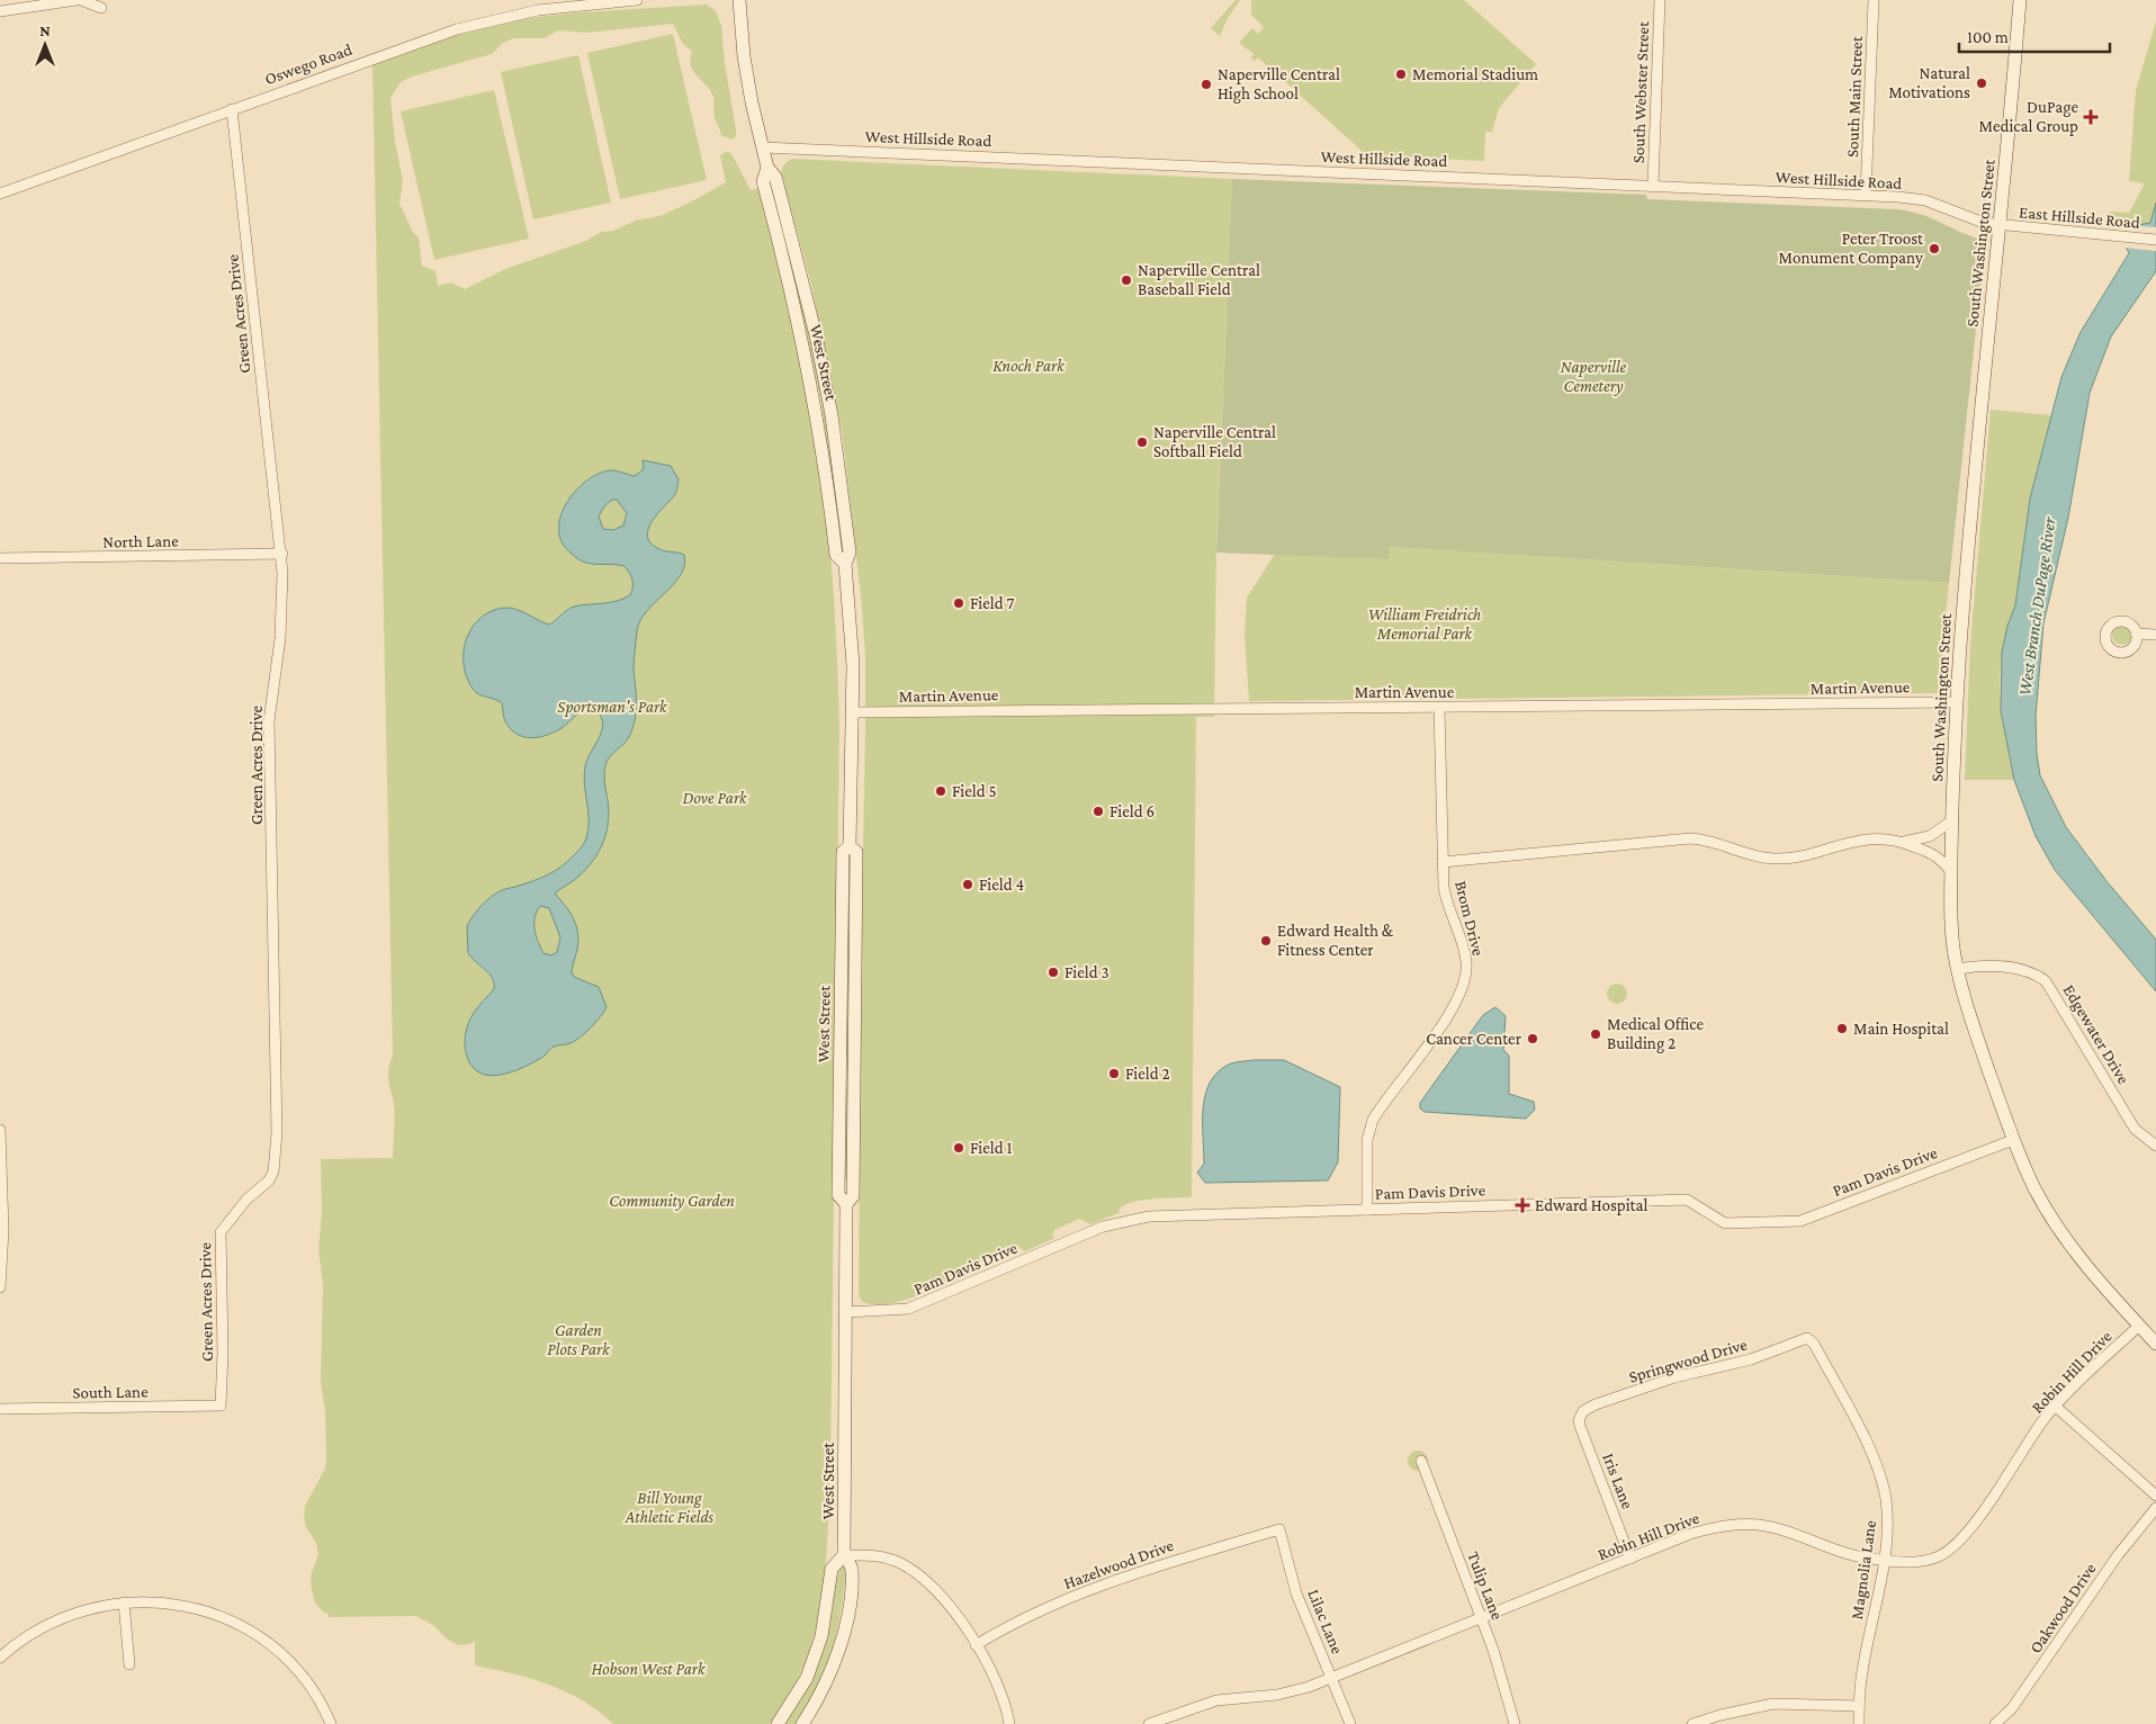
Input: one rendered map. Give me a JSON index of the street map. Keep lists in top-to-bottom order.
{
  "streets": {
    "street": [
      "Oswego Road",
      "South Webster Street",
      "South Main Street",
      "West Hillside Road",
      "East Hillside Road",
      "South Washington Street",
      "Green Acres Drive",
      "West Street",
      "North Lane",
      "Martin Avenue",
      "Brom Drive",
      "Edgewater Drive",
      "Pam Davis Drive",
      "Springwood Drive",
      "Robin Hill Drive",
      "South Lane",
      "Iris Lane",
      "Hazelwood Drive",
      "Magnolia Lane",
      "Tulip Lane",
      "Oakwood Drive",
      "Lilac Lane"
    ]
  },
  "crossings": [
    ["Oswego Road", "Green Acres Drive"],
    ["South Webster Street", "West Hillside Road"],
    ["South Main Street", "West Hillside Road"],
    ["West Hillside Road", "East Hillside Road"],
    ["West Hillside Road", "South Washington Street"],
    ["West Hillside Road", "West Street"],
    ["East Hillside Road", "South Washington Street"],
    ["South Washington Street", "Martin Avenue"],
    ["South Washington Street", "Edgewater Drive"],
    ["South Washington Street", "Pam Davis Drive"],
    ["South Washington Street", "Robin Hill Drive"],
    ["Green Acres Drive", "North Lane"],
    ["Green Acres Drive", "South Lane"],
    ["West Street", "Martin Avenue"],
    ["West Street", "Pam Davis Drive"],
    ["Martin Avenue", "Brom Drive"],
    ["Brom Drive", "Pam Davis Drive"],
    ["Springwood Drive", "Iris Lane"],
    ["Springwood Drive", "Magnolia Lane"],
    ["Robin Hill Drive", "Iris Lane"],
    ["Robin Hill Drive", "Magnolia Lane"],
    ["Robin Hill Drive", "Tulip Lane"],
    ["Robin Hill Drive", "Lilac Lane"],
    ["Hazelwood Drive", "Lilac Lane"]
  ],
  "water": ["West Branch DuPage River"],
  "parks": [
    "Knoch Park",
    "Naperville Cemetery",
    "William Freidrich Memorial Park",
    "Sportsman's Park",
    "Dove Park",
    "Community Garden",
    "Garden Plots Park",
    "Bill Young Athletic Fields",
    "Hobson West Park"
  ],
  "places": {
    "other": [
      "Memorial Stadium",
      "Natural Motivations",
      "Naperville Central High School",
      "Peter Troost Monument Company",
      "Naperville Central Baseball Field",
      "Naperville Central Softball Field",
      "Field 7",
      "Field 5",
      "Field 6",
      "Field 4",
      "Edward Health & Fitness Center",
      "Field 3",
      "Main Hospital",
      "Medical Office Building 2",
      "Cancer Center",
      "Field 2",
      "Field 1"
    ],
    "health": ["DuPage Medical Group", "Edward Hospital"]
  },
  "scale_bar": "100 m",
  "north": "top"
}
